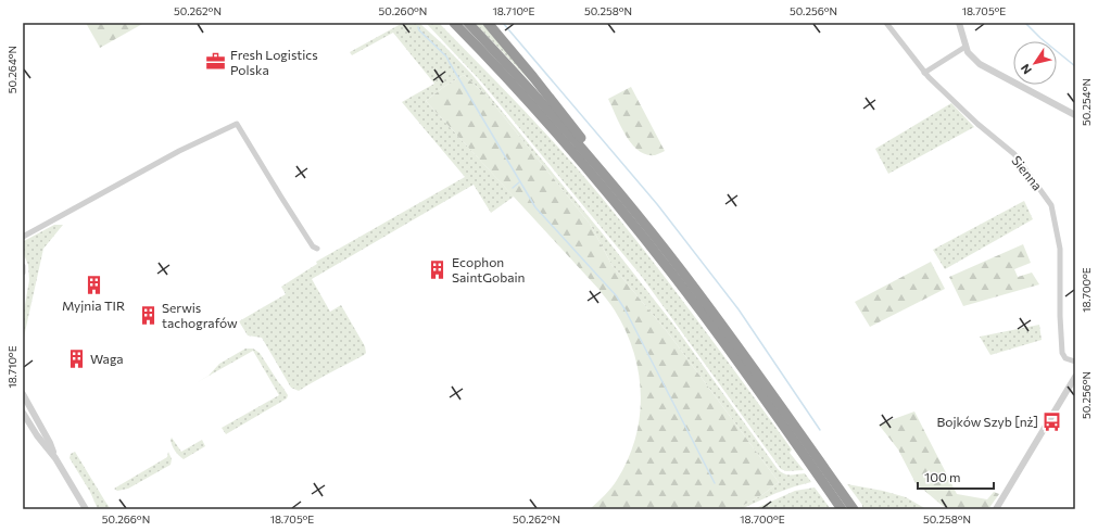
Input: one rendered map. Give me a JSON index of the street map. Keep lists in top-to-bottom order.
{
  "streets": {
    "street": ["Sienna"]
  },
  "places": {
    "office": ["Fresh Logistics Polska"],
    "building": [
      "Ecophon SaintGobain",
      "Myjnia TIR",
      "Serwis tachografów",
      "Waga"
    ],
    "bus stop": ["Bojków Szyb [nż]"]
  },
  "scale_bar": "100 m",
  "north": "bottom left",
  "coordinates": [
    "50.262°N",
    "50.260°N",
    "18.710°E",
    "50.258°N",
    "50.256°N",
    "18.705°E",
    "50.264°N",
    "50.254°N",
    "18.700°E",
    "50.266°N"
  ]
}
